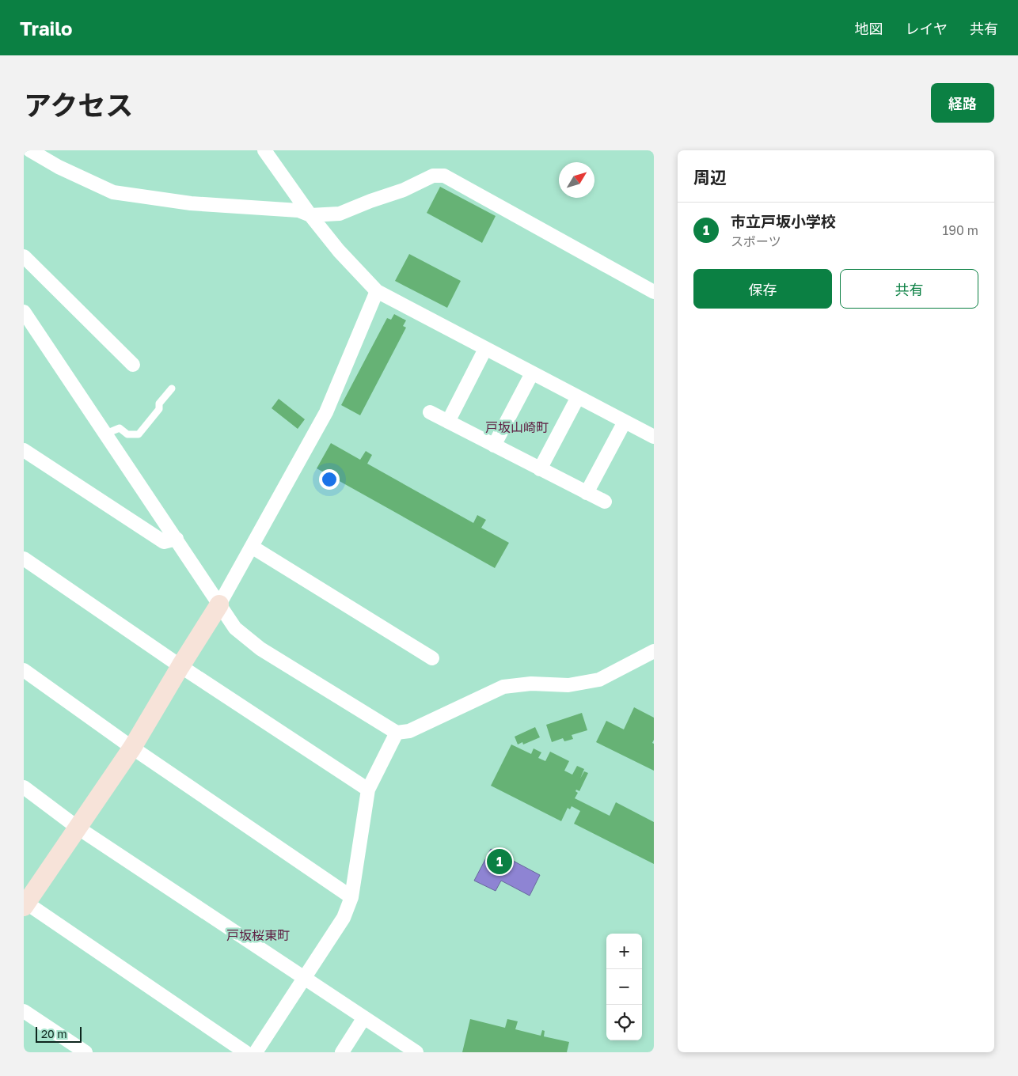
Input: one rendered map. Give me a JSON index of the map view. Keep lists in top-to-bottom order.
{
  "districts": ["戸坂山崎町", "戸坂桜東町"],
  "scale_bar": "20 m",
  "north": "top right",
  "page": {
    "header": "Trailo",
    "nav": ["地図", "レイヤ", "共有"],
    "title": "アクセス",
    "buttons": [
      "経路",
      ["保存", "共有"]
    ],
    "heading": "周辺",
    "list": [
      {
        "mark": "1",
        "name": "市立戸坂小学校",
        "note": "スポーツ",
        "value": "190 m"
      }
    ],
    "pins": "1",
    "map_buttons": ["+", "−"],
    "scale": "20 m"
  }
}
